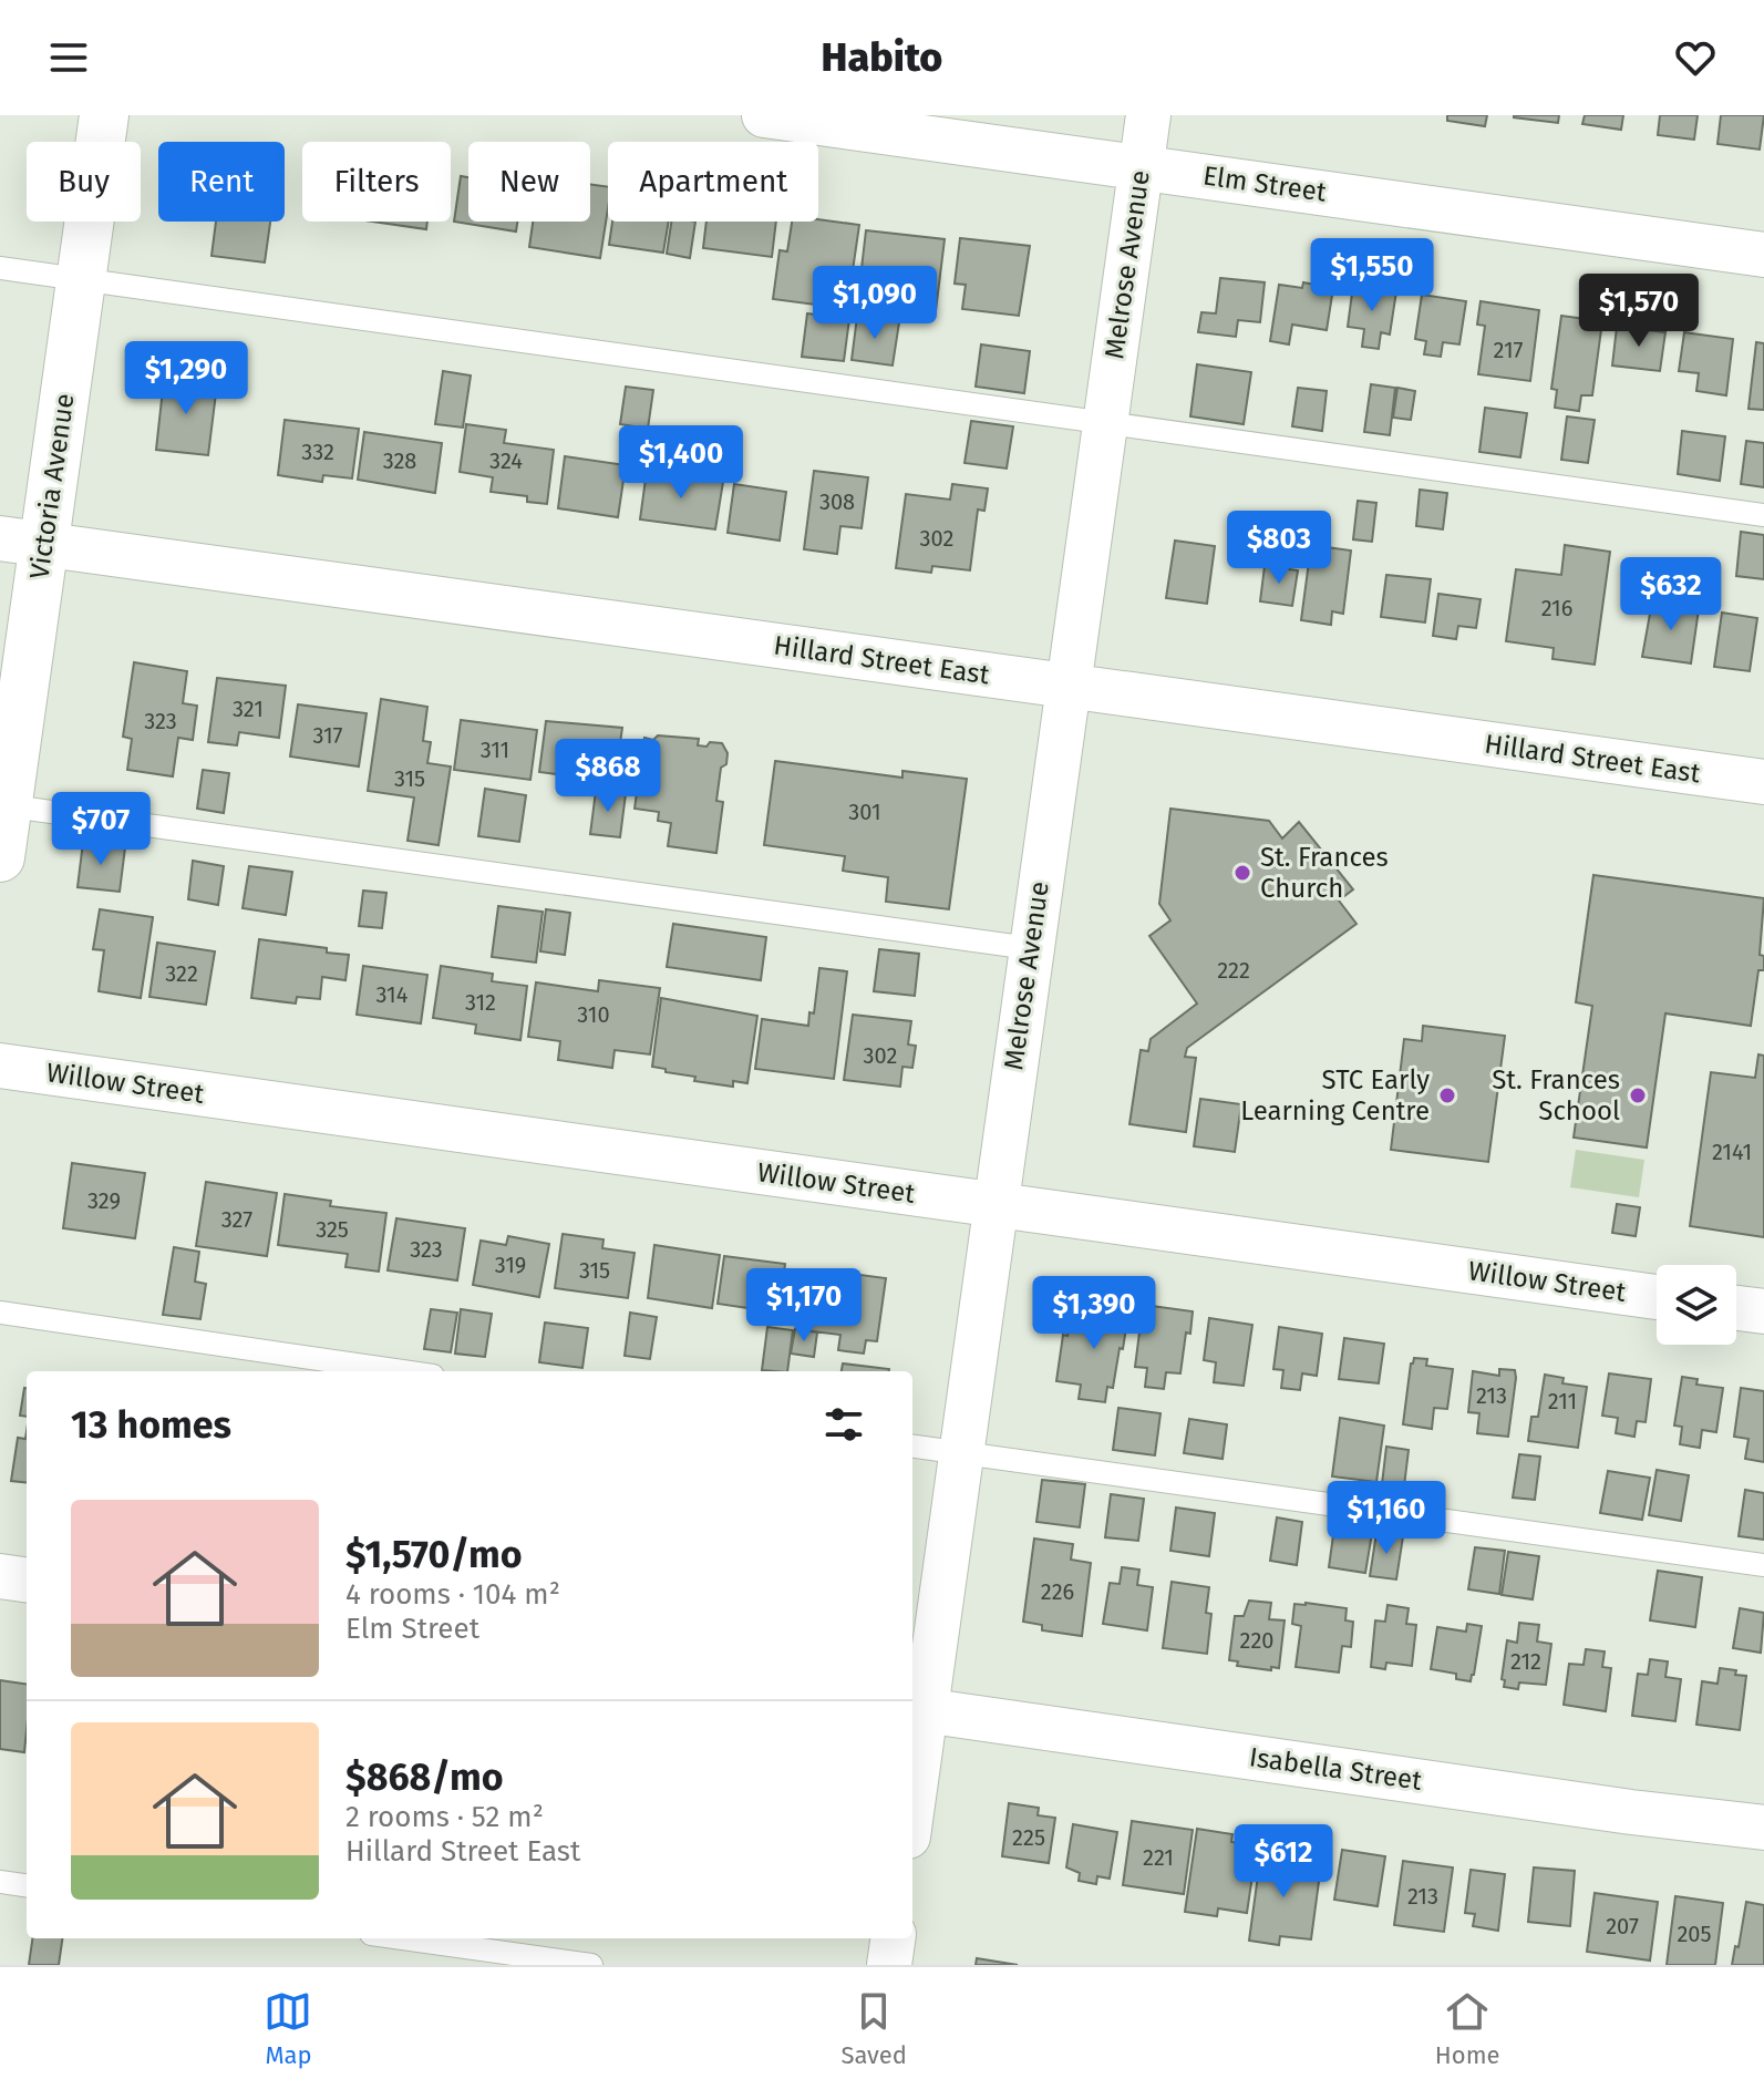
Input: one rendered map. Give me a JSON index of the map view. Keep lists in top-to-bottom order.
{
  "streets": {
    "street": [
      "Elm Street",
      "Melrose Avenue",
      "Victoria Avenue",
      "Hillard Street East",
      "Willow Street",
      "Isabella Street"
    ]
  },
  "crossings": [
    ["Elm Street", "Melrose Avenue"],
    ["Melrose Avenue", "Hillard Street East"],
    ["Melrose Avenue", "Willow Street"],
    ["Melrose Avenue", "Isabella Street"],
    ["Victoria Avenue", "Hillard Street East"]
  ],
  "places": ["St. Frances Church", "STC Early Learning Centre", "St. Frances School"],
  "house_numbers": [
    "217",
    "332",
    "328",
    "324",
    "308",
    "302",
    "216",
    "321",
    "323",
    "317",
    "311",
    "315",
    "301",
    "222",
    "322",
    "314",
    "312",
    "310",
    "302",
    "2141",
    "329",
    "327",
    "325",
    "323",
    "319",
    "315",
    "213",
    "211",
    "226",
    "220",
    "212",
    "225",
    "221",
    "213",
    "207",
    "205"
  ],
  "page": {
    "header": "Habito",
    "chip": [
      "Buy",
      "Rent",
      "Filters",
      "New",
      "Apartment"
    ],
    "price": [
      "$1,550",
      "$1,090",
      "$1,570",
      "$1,290",
      "$1,400",
      "$803",
      "$632",
      "$868",
      "$707",
      "$1,170",
      "$1,390",
      "$1,160",
      "$612"
    ],
    "heading": "13 homes",
    "list": [
      {
        "name": "$1,570/mo",
        "note": "4 rooms · 104 m² · Elm Street"
      },
      {
        "name": "$868/mo",
        "note": "2 rooms · 52 m² · Hillard Street East"
      }
    ],
    "tabs": ["Map", "Saved", "Home"]
  }
}
